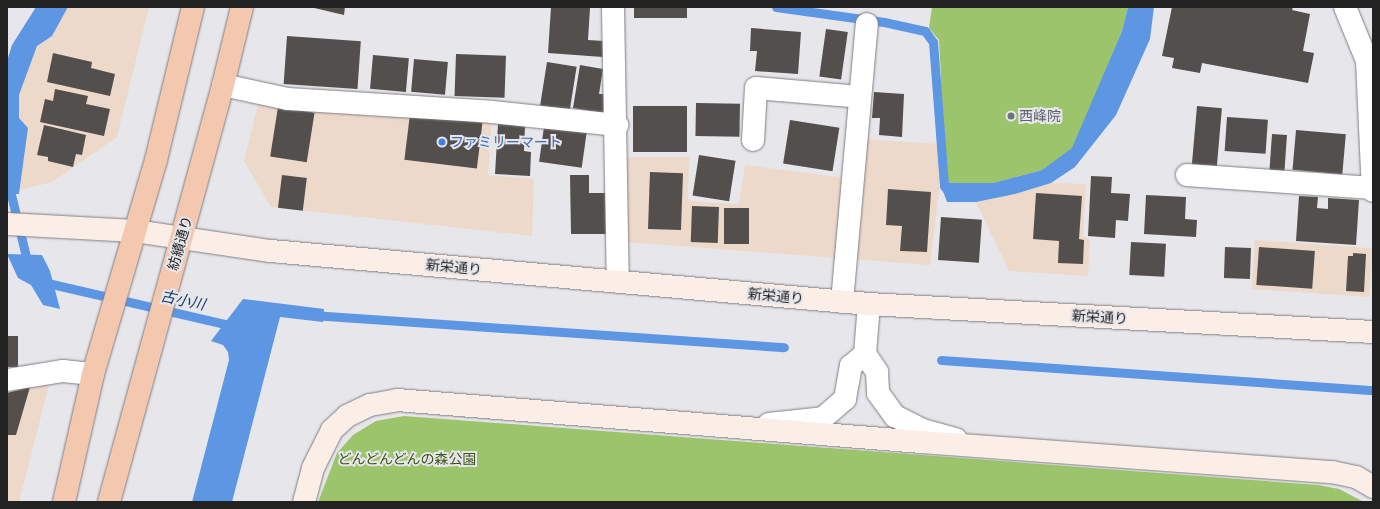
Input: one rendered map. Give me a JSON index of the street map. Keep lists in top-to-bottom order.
{
  "streets": {
    "highway": ["紡績通り"],
    "street": ["新栄通り"]
  },
  "crossings": [
    ["紡績通り", "新栄通り"]
  ],
  "water": ["古小川"],
  "parks": ["どんどんどんの森公園"],
  "places": ["西峰院", "ファミリーマート"]
}
